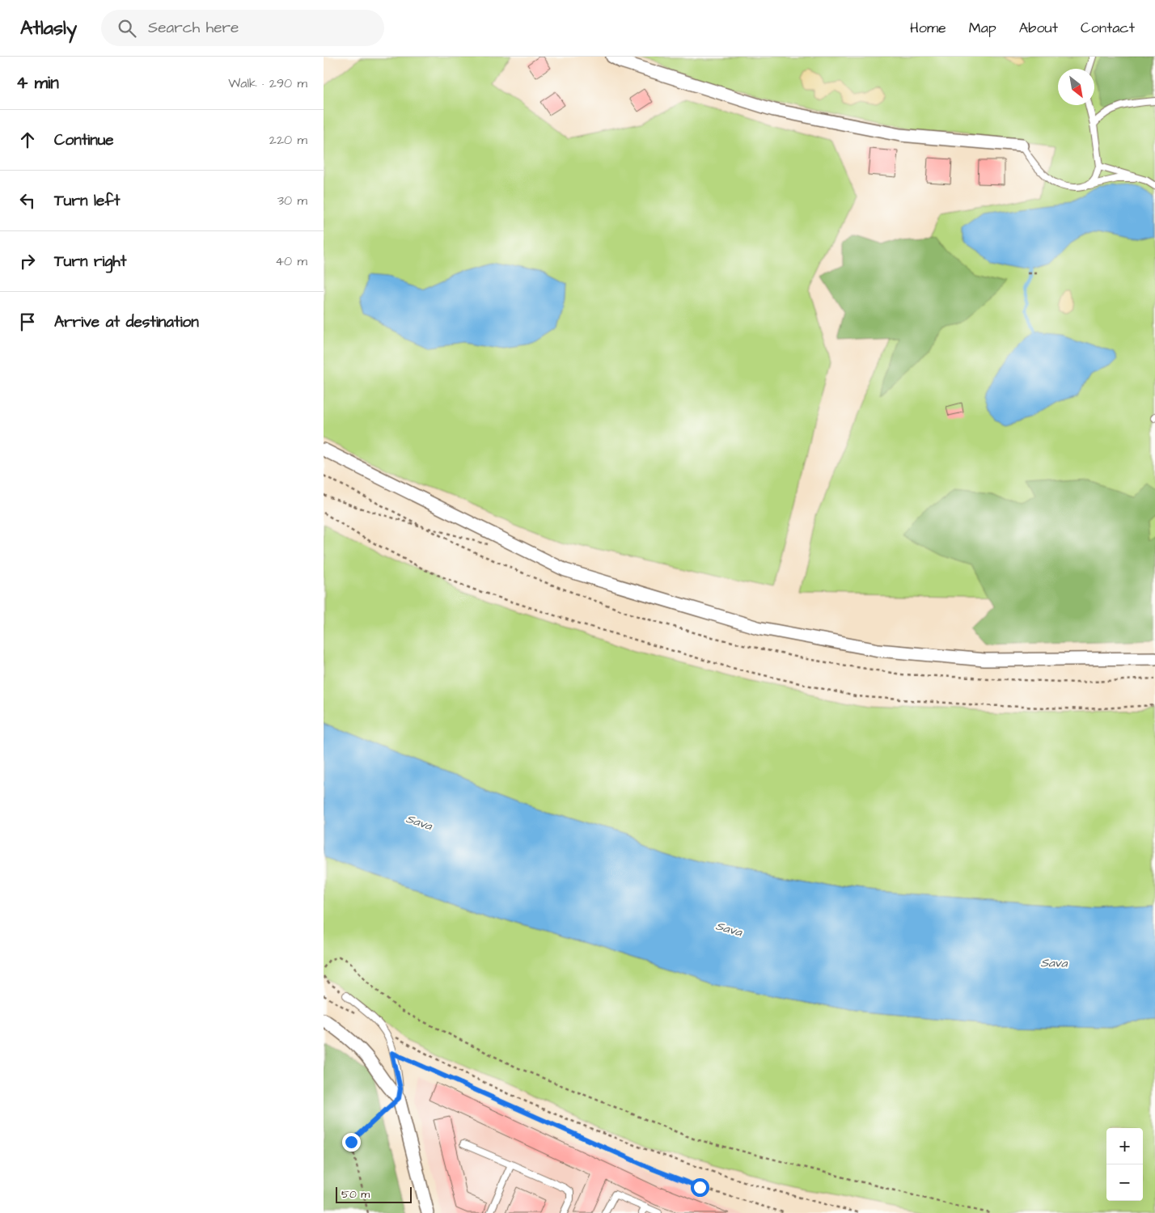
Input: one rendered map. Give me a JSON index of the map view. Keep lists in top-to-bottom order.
{
  "water": ["Sava"],
  "scale_bar": "50 m",
  "north": "bottom right",
  "page": {
    "header": "Atlasly",
    "search": "Search here",
    "nav": [
      "Home",
      "Map",
      "About",
      "Contact"
    ],
    "heading": ["4 min", "Walk · 290 m"],
    "list": [
      ["Continue", "220 m"],
      ["Turn left", "30 m"],
      ["Turn right", "40 m"],
      "Arrive at destination"
    ],
    "map_buttons": ["+", "−"],
    "scale": "50 m"
  }
}
